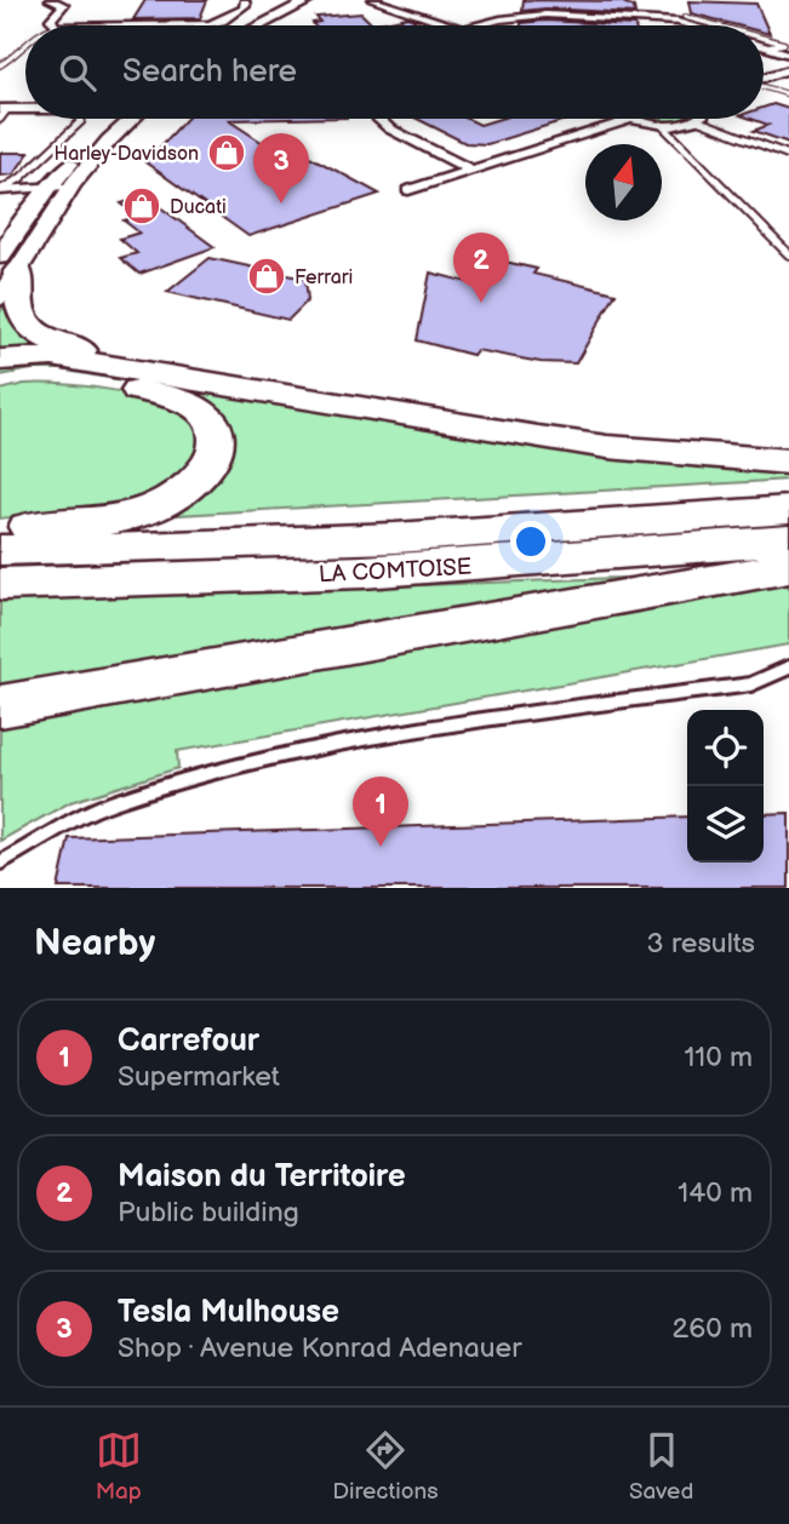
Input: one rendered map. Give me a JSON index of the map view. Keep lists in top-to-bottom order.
{
  "streets": {
    "highway": ["LA COMTOISE"]
  },
  "places": {
    "shop": ["Harley-Davidson", "Ducati", "Ferrari"]
  },
  "north": "top",
  "page": {
    "search": "Search here",
    "pins": ["3", "2", "1"],
    "heading": ["Nearby", "3 results"],
    "list": [
      {
        "mark": "1",
        "name": "Carrefour",
        "note": "Supermarket",
        "value": "110 m"
      },
      {
        "mark": "2",
        "name": "Maison du Territoire",
        "note": "Public building",
        "value": "140 m"
      },
      {
        "mark": "3",
        "name": "Tesla Mulhouse",
        "note": "Shop · Avenue Konrad Adenauer",
        "value": "260 m"
      }
    ],
    "nav": ["Map", "Directions", "Saved"]
  }
}
